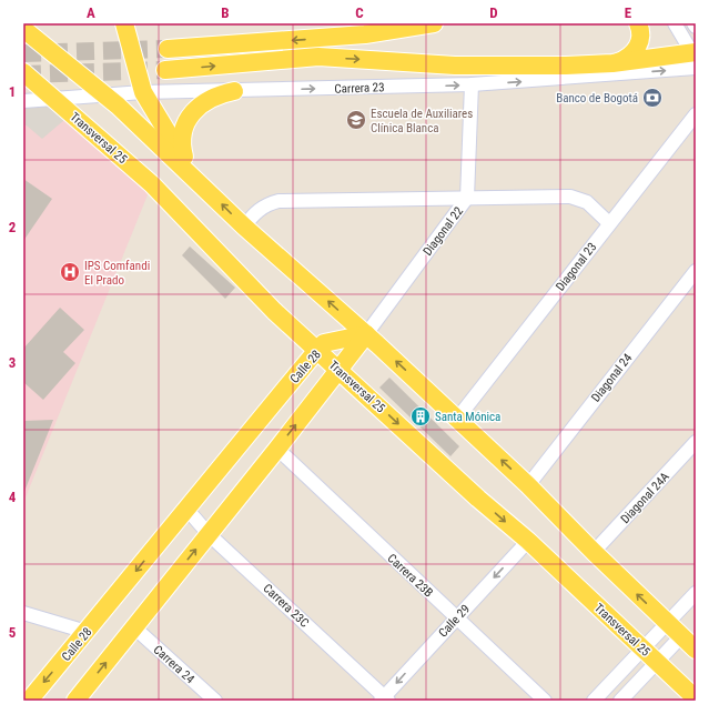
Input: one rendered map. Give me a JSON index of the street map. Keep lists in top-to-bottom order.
{
  "streets": {
    "main road": ["Transversal 25", "Calle 28"],
    "street": [
      "Carrera 23",
      "Diagonal 22",
      "Diagonal 23",
      "Diagonal 24",
      "Diagonal 24A",
      "Carrera 23B",
      "Carrera 23C",
      "Calle 29",
      "Carrera 24"
    ]
  },
  "crossings": [
    ["Carrera 23", "Transversal 25"],
    ["Carrera 23", "Diagonal 22"],
    ["Transversal 25", "Calle 28"],
    ["Transversal 25", "Calle 29"],
    ["Diagonal 22", "Calle 28"],
    ["Calle 28", "Carrera 23C"],
    ["Carrera 23B", "Calle 29"],
    ["Carrera 23C", "Calle 29"]
  ],
  "one_way": ["Calle 29"],
  "places": {
    "bank": ["Banco de Bogotá"],
    "school or university": ["Escuela de Auxiliares Clínica Blanca"],
    "hospital": ["IPS Comfandi El Prado"],
    "building": ["Santa Mónica"]
  },
  "grid": {
    "columns": [
      "A",
      "B",
      "C",
      "D",
      "E"
    ],
    "rows": [
      "1",
      "2",
      "3",
      "4",
      "5"
    ]
  }
}
